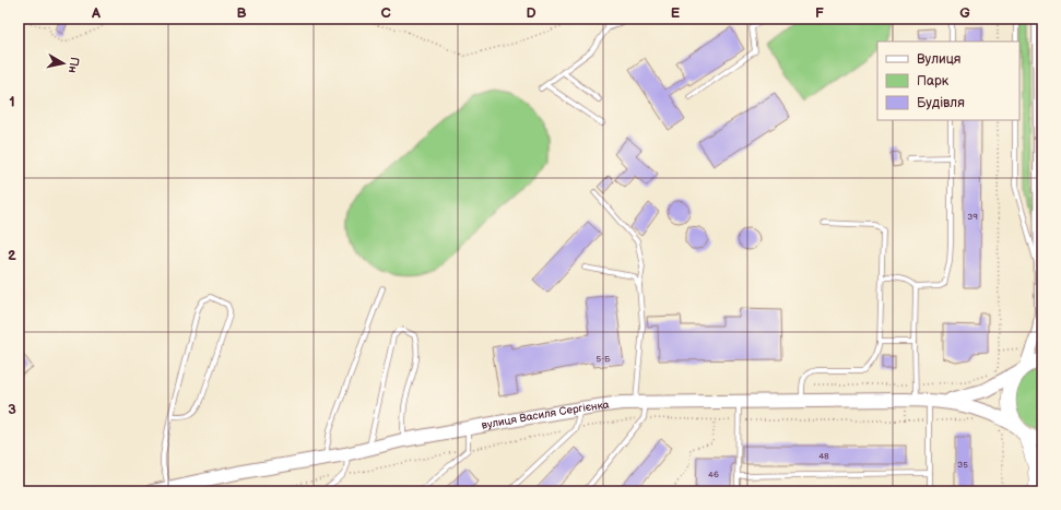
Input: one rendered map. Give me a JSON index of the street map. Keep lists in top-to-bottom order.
{
  "streets": {
    "main road": ["вулиця Василя Сергієнка"]
  },
  "house_numbers": [
    "39",
    "5-Б",
    "48",
    "35",
    "46"
  ],
  "legend": ["Вулиця", "Парк", "Будівля"],
  "north": "right",
  "grid": {
    "columns": [
      "A",
      "B",
      "C",
      "D",
      "E",
      "F",
      "G"
    ],
    "rows": ["1", "2", "3"]
  }
}
